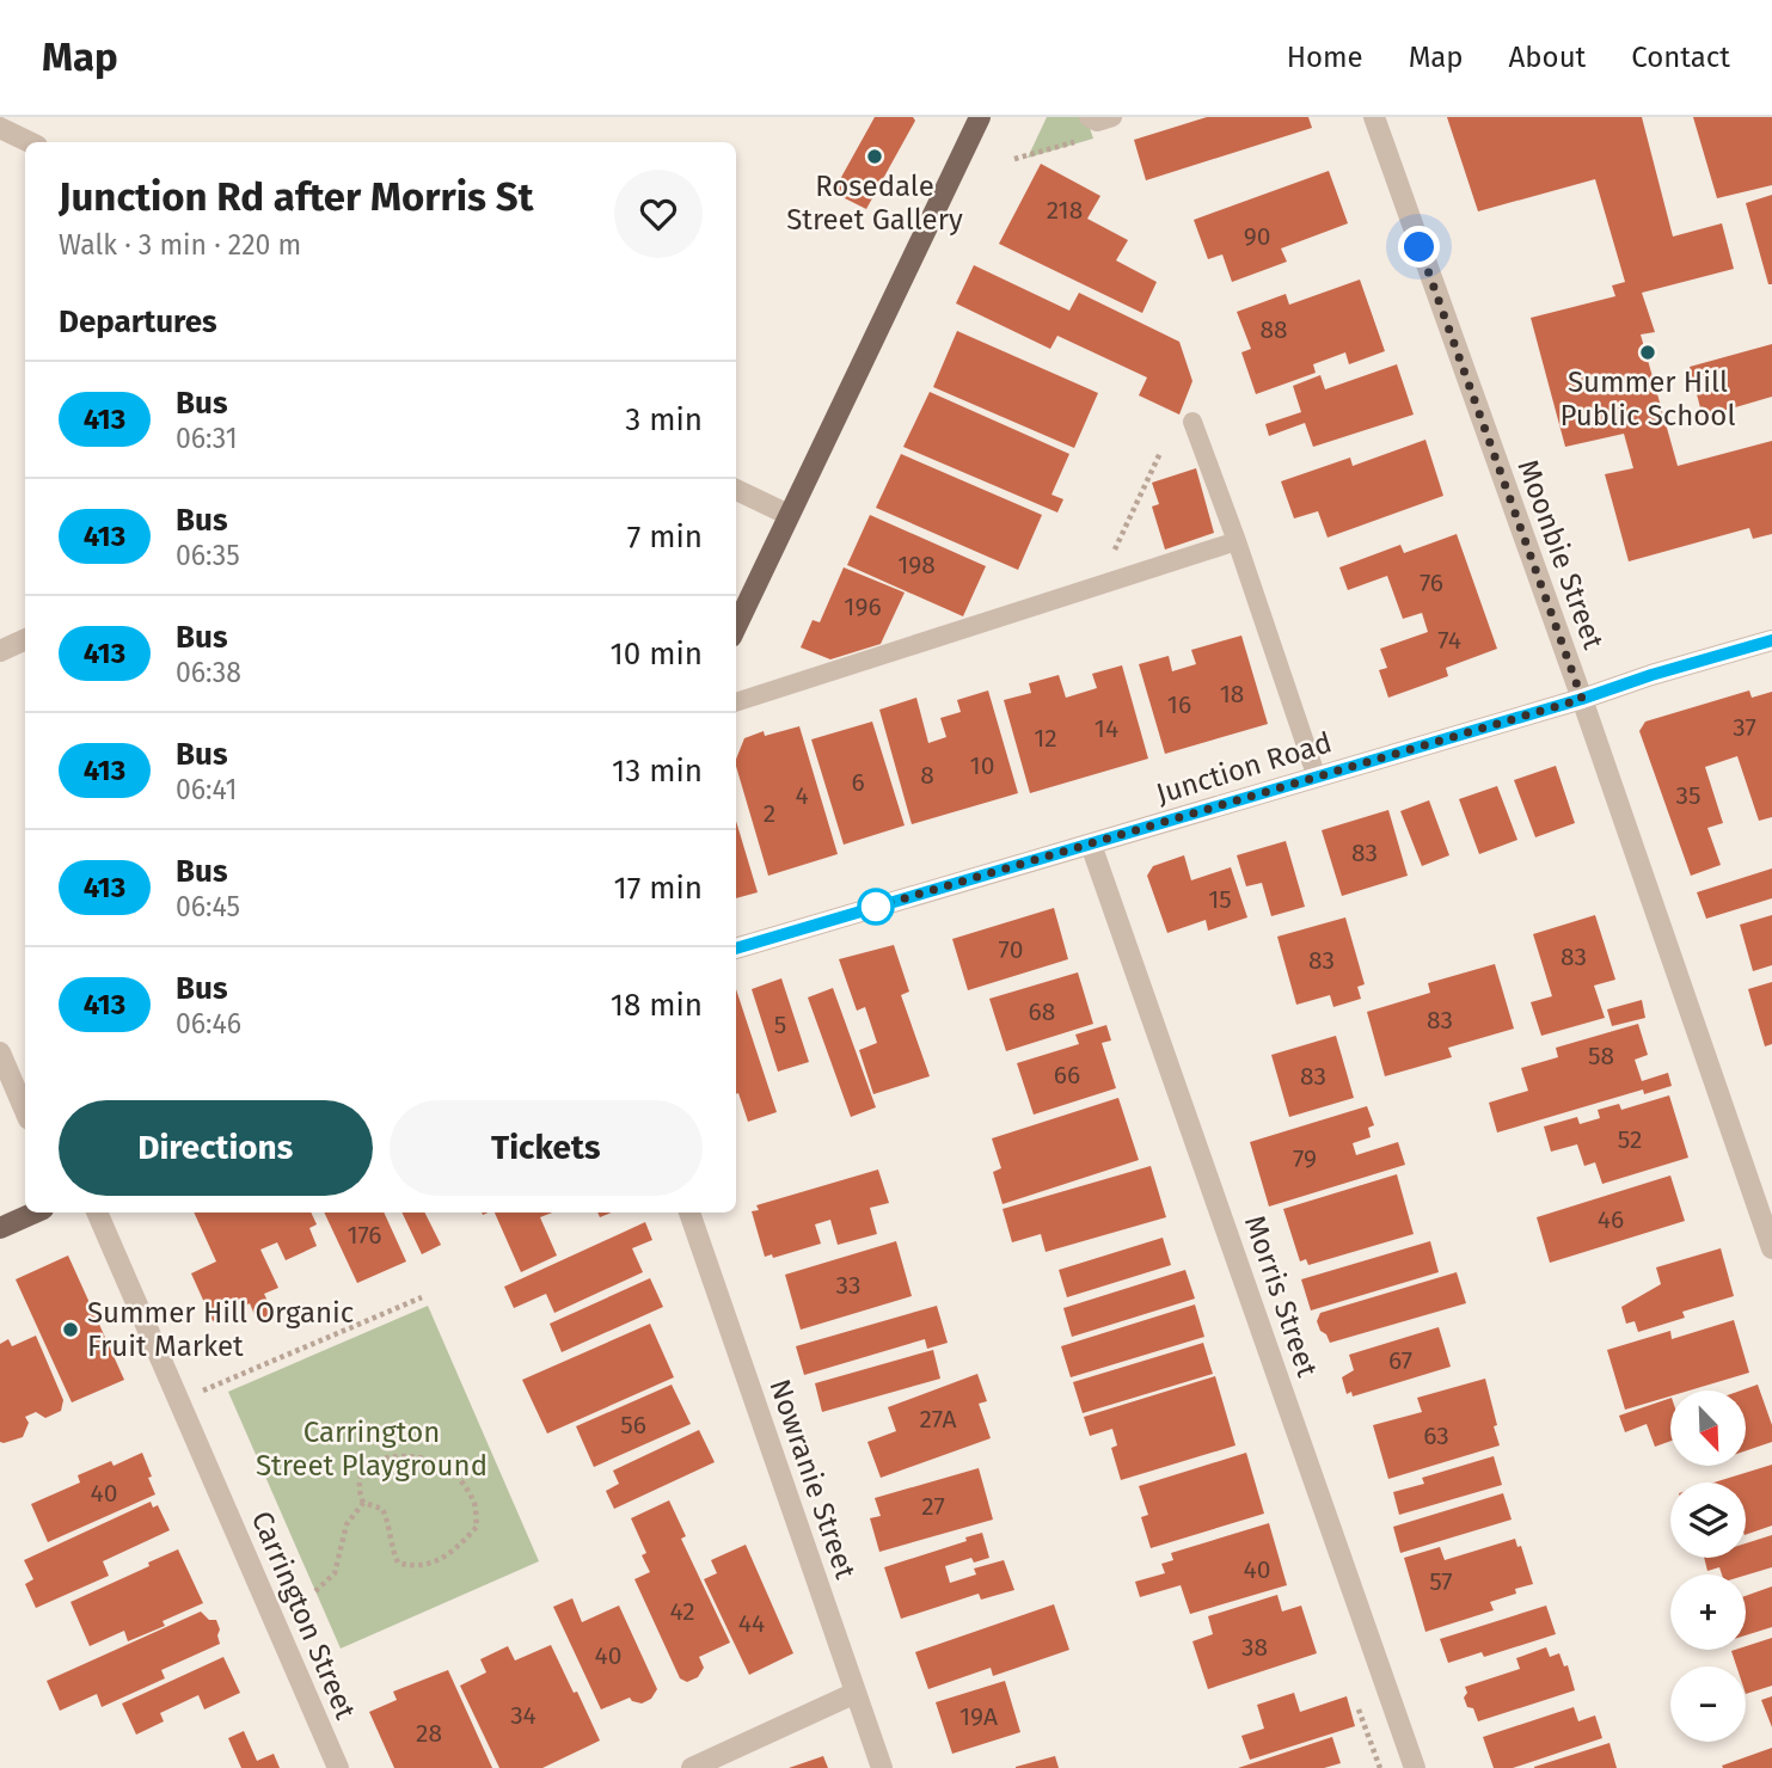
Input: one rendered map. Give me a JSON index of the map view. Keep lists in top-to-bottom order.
{
  "streets": {
    "street": [
      "Moonbie Street",
      "Junction Road",
      "Morris Street",
      "Nowranie Street",
      "Carrington Street"
    ]
  },
  "crossings": [
    ["Moonbie Street", "Junction Road"],
    ["Junction Road", "Morris Street"]
  ],
  "parks": ["Carrington Street Playground"],
  "places": ["Rosedale Street Gallery", "Summer Hill Public School", "Summer Hill Organic Fruit Market"],
  "lines": ["bus line 413"],
  "house_numbers": [
    "218",
    "90",
    "88",
    "198",
    "76",
    "196",
    "74",
    "18",
    "16",
    "37",
    "14",
    "12",
    "10",
    "8",
    "6",
    "4",
    "35",
    "2",
    "83",
    "15",
    "70",
    "83",
    "83",
    "68",
    "83",
    "5",
    "58",
    "66",
    "83",
    "52",
    "79",
    "46",
    "176",
    "33",
    "67",
    "27A",
    "56",
    "63",
    "40",
    "27",
    "40",
    "57",
    "42",
    "44",
    "38",
    "40",
    "34",
    "19A",
    "28"
  ],
  "north": "bottom right",
  "page": {
    "header": "Map",
    "nav": [
      "Home",
      "Map",
      "About",
      "Contact"
    ],
    "heading": [
      ["Junction Rd after Morris St", "Walk · 3 min · 220 m"],
      "Departures"
    ],
    "list": [
      {
        "mark": "413",
        "name": "Bus",
        "note": "06:31",
        "value": "3 min"
      },
      {
        "mark": "413",
        "name": "Bus",
        "note": "06:35",
        "value": "7 min"
      },
      {
        "mark": "413",
        "name": "Bus",
        "note": "06:38",
        "value": "10 min"
      },
      {
        "mark": "413",
        "name": "Bus",
        "note": "06:41",
        "value": "13 min"
      },
      {
        "mark": "413",
        "name": "Bus",
        "note": "06:45",
        "value": "17 min"
      },
      {
        "mark": "413",
        "name": "Bus",
        "note": "06:46",
        "value": "18 min"
      }
    ],
    "buttons": ["Directions", "Tickets"],
    "map_buttons": ["+", "−"]
  }
}
